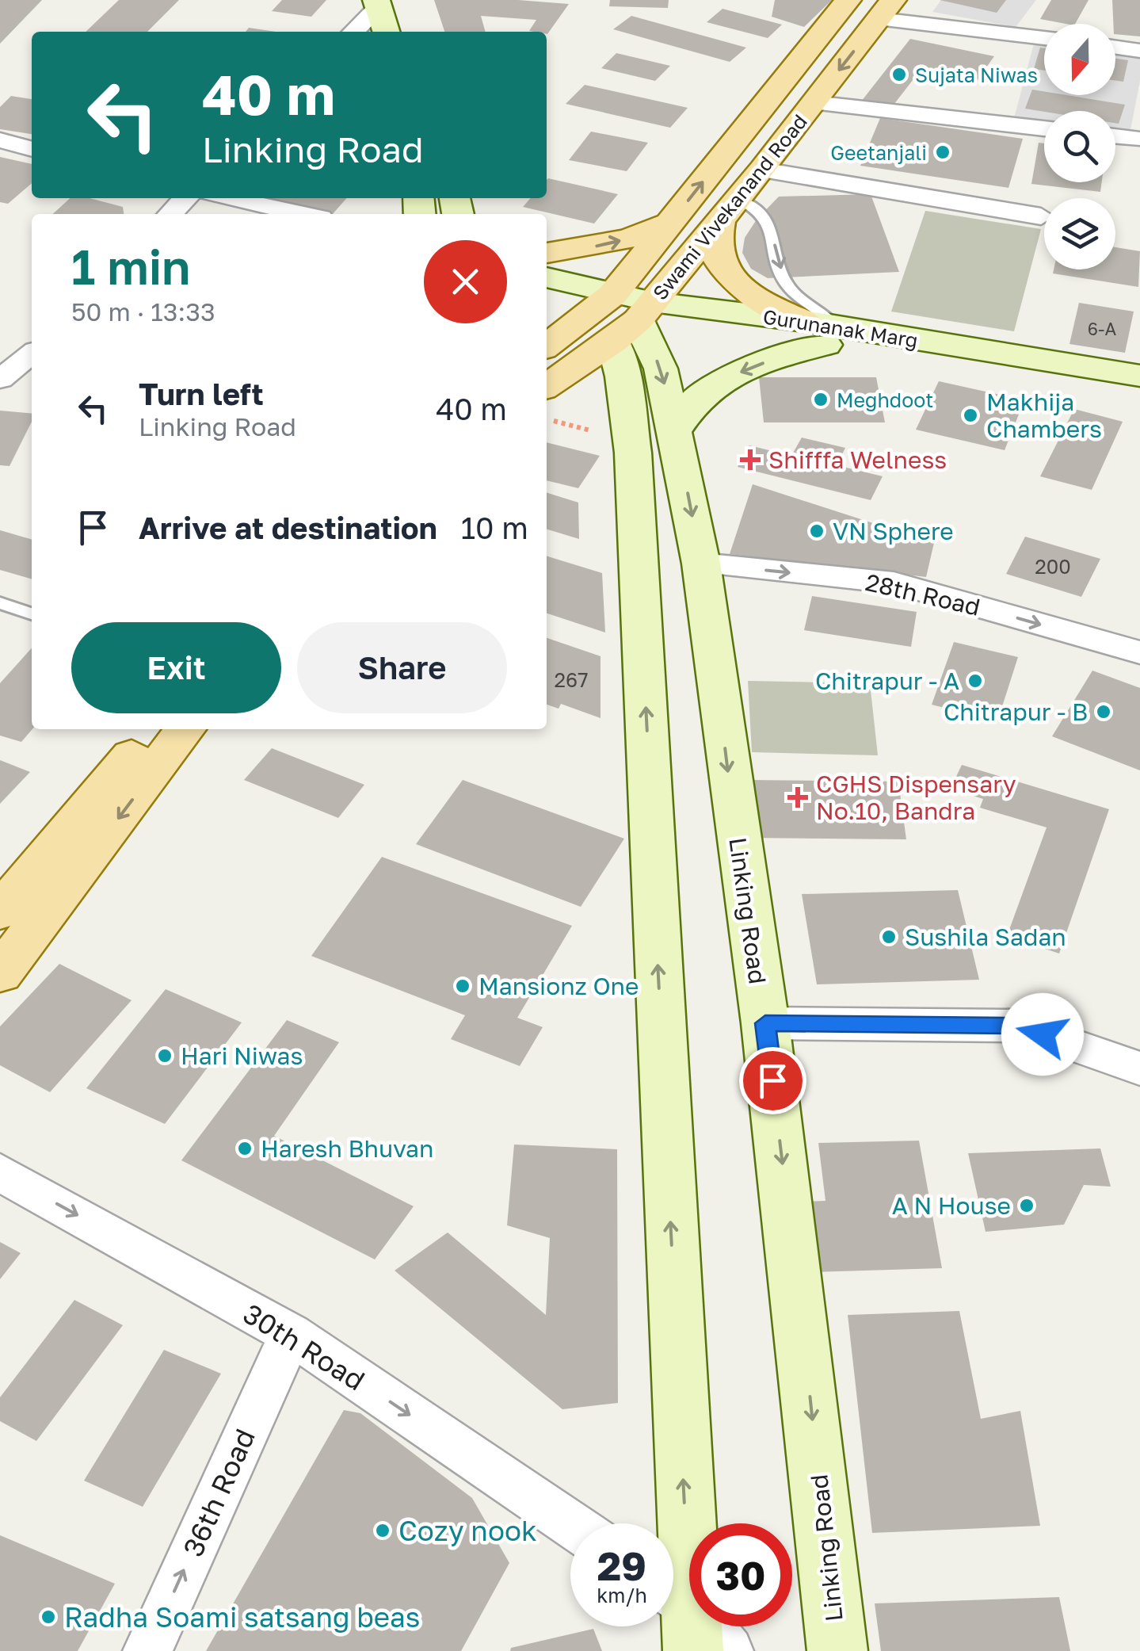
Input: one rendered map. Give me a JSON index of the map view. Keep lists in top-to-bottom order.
{
  "streets": {
    "main road": ["Swami Vivekanand Road", "Gurunanak Marg", "Linking Road"],
    "street": ["28th Road", "30th Road", "36th Road"]
  },
  "crossings": [
    ["Swami Vivekanand Road", "Gurunanak Marg"],
    ["Swami Vivekanand Road", "Linking Road"],
    ["Gurunanak Marg", "Linking Road"],
    ["28th Road", "Linking Road"],
    ["30th Road", "36th Road"]
  ],
  "one_way": ["28th Road", "30th Road", "36th Road"],
  "places": {
    "other": [
      "Sujata Niwas",
      "Geetanjali",
      "Meghdoot",
      "Makhija Chambers",
      "VN Sphere",
      "Chitrapur - A",
      "Chitrapur - B",
      "Sushila Sadan",
      "Mansionz One",
      "Hari Niwas",
      "Haresh Bhuvan",
      "A N House",
      "Cozy nook",
      "Radha Soami satsang beas"
    ],
    "health": ["Shifffa Welness", "CGHS Dispensary No.10, Bandra"]
  },
  "house_numbers": ["6-A", "200", "267"],
  "north": "bottom",
  "page": {
    "turn": ["40 m", "Linking Road"],
    "heading": ["1 min", "50 m · 13:33"],
    "list": [
      {
        "name": "Turn left",
        "note": "Linking Road",
        "value": "40 m"
      },
      {
        "name": "Arrive at destination",
        "value": "10 m"
      }
    ],
    "buttons": ["Exit", "Share"],
    "speed": "29 km/h",
    "limit": "30"
  }
}
